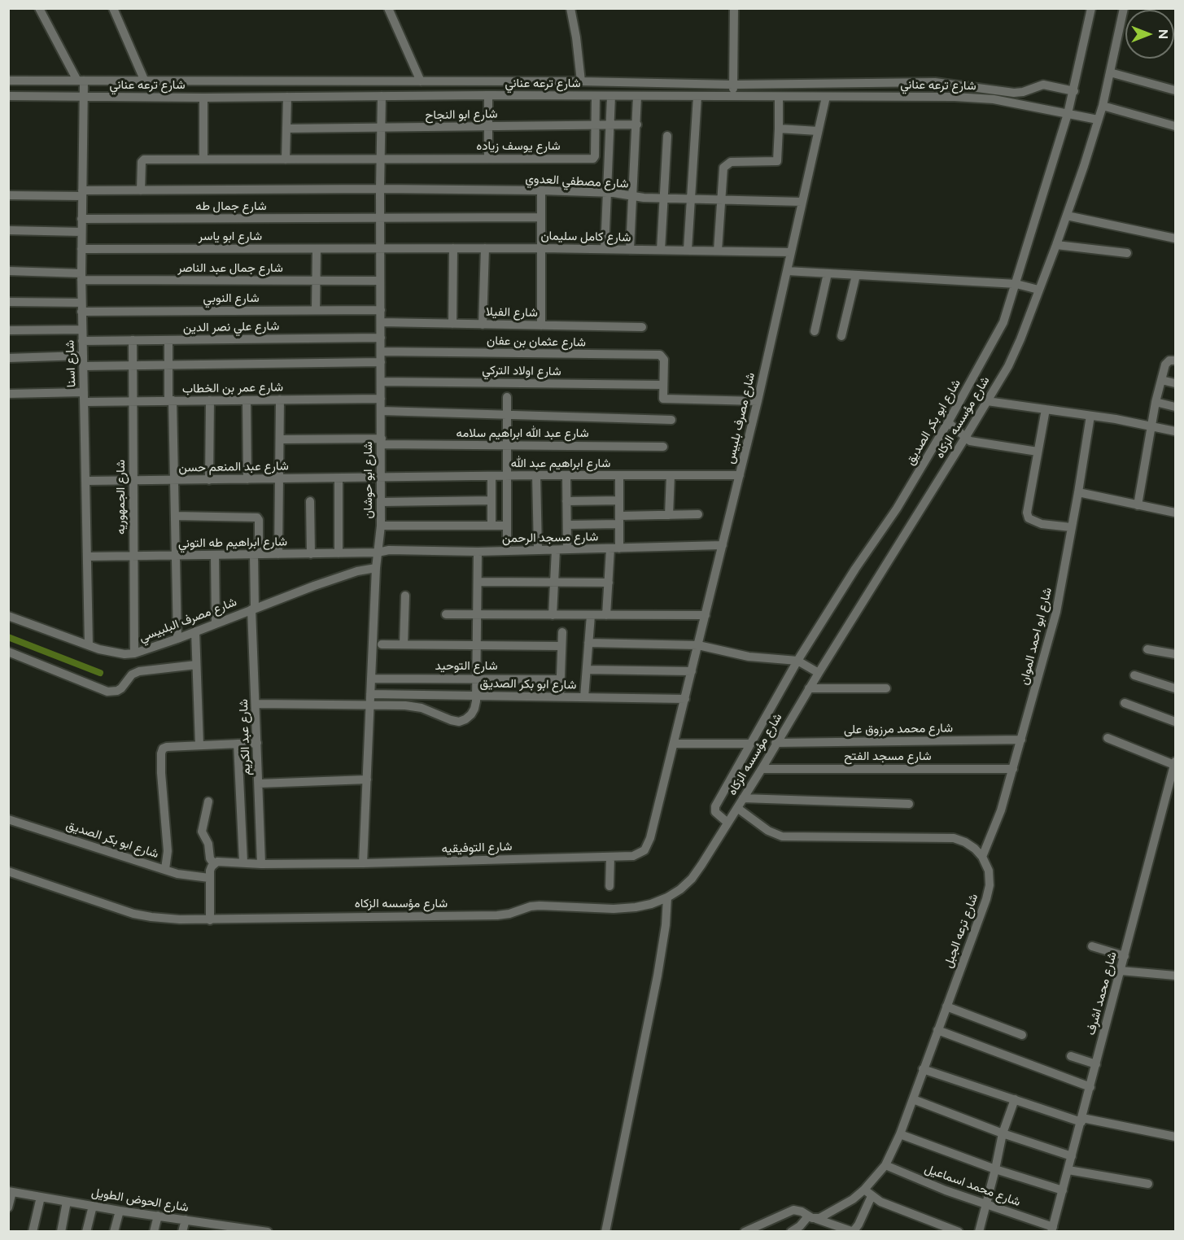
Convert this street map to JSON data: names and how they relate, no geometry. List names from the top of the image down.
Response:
{
  "streets": {
    "street": [
      "شارع ترعه عناني",
      "شارع ابو النجاح",
      "شارع يوسف زياده",
      "شارع مصطفي العدوي",
      "شارع جمال طه",
      "شارع ابو ياسر",
      "شارع كامل سليمان",
      "شارع جمال عبد الناصر",
      "شارع النوبي",
      "شارع الفيلا",
      "شارع علي نصر الدين",
      "شارع عثمان بن عفان",
      "شارع اسنا",
      "شارع اولاد التركي",
      "شارع عمر بن الخطاب",
      "شارع مؤسسه الزكاه",
      "شارع مصرف بلبيس",
      "شارع ابو بكر الصديق",
      "شارع عبد الله ابراهيم سلامه",
      "شارع ابراهيم عبد الله",
      "شارع عبد المنعم حسن",
      "شارع ابو حوشان",
      "شارع الجمهوريه",
      "شارع مسجد الرحمن",
      "شارع ابراهيم طه التوني",
      "شارع مصرف البلبيسي",
      "شارع ابو احمد الموان",
      "شارع التوحيد",
      "شارع محمد مرزوق على",
      "شارع عبد الكريم",
      "شارع مسجد الفتح",
      "شارع التوفيقيه",
      "شارع ترعه الجبل",
      "شارع محمد اشرف",
      "شارع محمد اسماعيل",
      "شارع الحوض الطويل"
    ]
  },
  "crossings": [
    ["شارع ترعه عناني", "شارع يوسف زياده"],
    ["شارع ترعه عناني", "شارع اسنا"],
    ["شارع ترعه عناني", "شارع مؤسسه الزكاه"],
    ["شارع ترعه عناني", "شارع مصرف بلبيس"],
    ["شارع ترعه عناني", "شارع ابو بكر الصديق"],
    ["شارع ترعه عناني", "شارع ابو حوشان"],
    ["شارع ابو النجاح", "شارع يوسف زياده"],
    ["شارع ابو النجاح", "شارع ابو حوشان"],
    ["شارع يوسف زياده", "شارع مصطفي العدوي"],
    ["شارع يوسف زياده", "شارع ابو حوشان"],
    ["شارع مصطفي العدوي", "شارع اسنا"],
    ["شارع مصطفي العدوي", "شارع مصرف بلبيس"],
    ["شارع مصطفي العدوي", "شارع ابو حوشان"],
    ["شارع جمال طه", "شارع اسنا"],
    ["شارع جمال طه", "شارع ابو حوشان"],
    ["شارع ابو ياسر", "شارع كامل سليمان"],
    ["شارع ابو ياسر", "شارع اسنا"],
    ["شارع ابو ياسر", "شارع ابو حوشان"],
    ["شارع كامل سليمان", "شارع مصرف بلبيس"],
    ["شارع كامل سليمان", "شارع ابو حوشان"],
    ["شارع جمال عبد الناصر", "شارع اسنا"],
    ["شارع جمال عبد الناصر", "شارع ابو حوشان"],
    ["شارع النوبي", "شارع اسنا"],
    ["شارع النوبي", "شارع ابو حوشان"],
    ["شارع الفيلا", "شارع ابو حوشان"],
    ["شارع علي نصر الدين", "شارع اسنا"],
    ["شارع علي نصر الدين", "شارع ابو حوشان"],
    ["شارع علي نصر الدين", "شارع الجمهوريه"],
    ["شارع عثمان بن عفان", "شارع اولاد التركي"],
    ["شارع عثمان بن عفان", "شارع ابو حوشان"],
    ["شارع اسنا", "شارع عمر بن الخطاب"],
    ["شارع اسنا", "شارع عبد المنعم حسن"],
    ["شارع اسنا", "شارع ابراهيم طه التوني"],
    ["شارع اسنا", "شارع مصرف البلبيسي"],
    ["شارع اولاد التركي", "شارع ابو حوشان"],
    ["شارع عمر بن الخطاب", "شارع ابو حوشان"],
    ["شارع عمر بن الخطاب", "شارع الجمهوريه"],
    ["شارع مؤسسه الزكاه", "شارع ابو بكر الصديق"],
    ["شارع مؤسسه الزكاه", "شارع محمد مرزوق على"],
    ["شارع مؤسسه الزكاه", "شارع مسجد الفتح"],
    ["شارع مصرف بلبيس", "شارع ابو بكر الصديق"],
    ["شارع مصرف بلبيس", "شارع ابراهيم عبد الله"],
    ["شارع مصرف بلبيس", "شارع مسجد الرحمن"],
    ["شارع مصرف بلبيس", "شارع التوفيقيه"],
    ["شارع ابو بكر الصديق", "شارع ابو حوشان"],
    ["شارع عبد الله ابراهيم سلامه", "شارع ابو حوشان"],
    ["شارع ابراهيم عبد الله", "شارع عبد المنعم حسن"],
    ["شارع ابراهيم عبد الله", "شارع ابو حوشان"],
    ["شارع عبد المنعم حسن", "شارع ابو حوشان"],
    ["شارع عبد المنعم حسن", "شارع الجمهوريه"],
    ["شارع ابو حوشان", "شارع مسجد الرحمن"],
    ["شارع ابو حوشان", "شارع ابراهيم طه التوني"],
    ["شارع ابو حوشان", "شارع مصرف البلبيسي"],
    ["شارع ابو حوشان", "شارع التوحيد"],
    ["شارع ابو حوشان", "شارع التوفيقيه"],
    ["شارع الجمهوريه", "شارع ابراهيم طه التوني"],
    ["شارع الجمهوريه", "شارع مصرف البلبيسي"],
    ["شارع مسجد الرحمن", "شارع ابراهيم طه التوني"],
    ["شارع ابراهيم طه التوني", "شارع عبد الكريم"],
    ["شارع مصرف البلبيسي", "شارع عبد الكريم"],
    ["شارع ابو احمد الموان", "شارع محمد مرزوق على"],
    ["شارع ابو احمد الموان", "شارع مسجد الفتح"],
    ["شارع ابو احمد الموان", "شارع ترعه الجبل"],
    ["شارع عبد الكريم", "شارع التوفيقيه"],
    ["شارع ترعه الجبل", "شارع محمد اسماعيل"],
    ["شارع محمد اشرف", "شارع محمد اسماعيل"]
  ],
  "north": "right"
}
